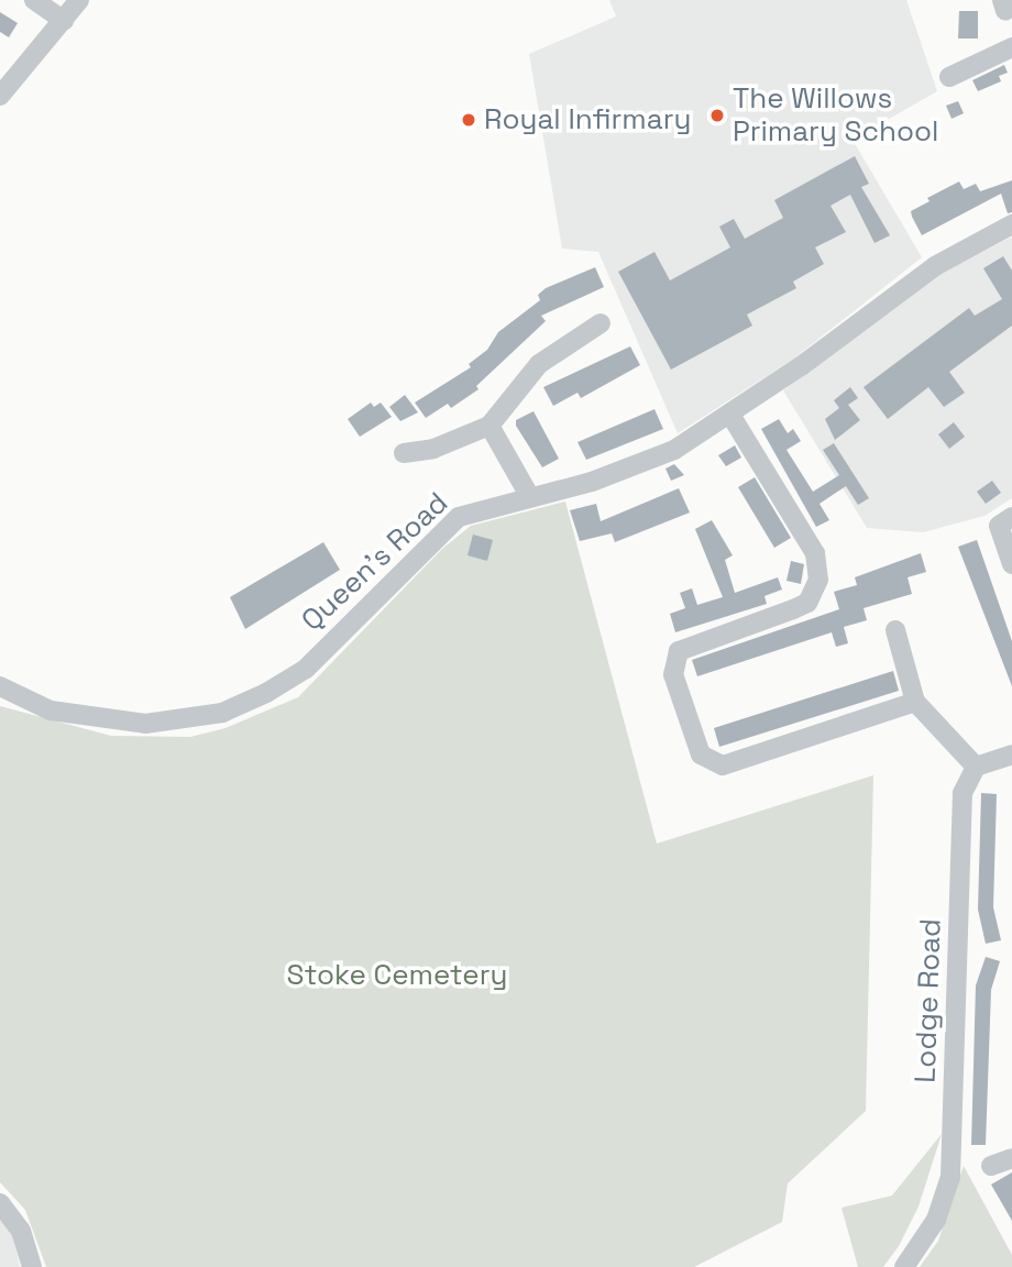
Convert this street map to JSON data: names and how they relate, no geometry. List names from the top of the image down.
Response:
{
  "streets": {
    "street": ["Queen's Road", "Lodge Road"]
  },
  "parks": ["Stoke Cemetery"],
  "places": ["The Willows Primary School", "Royal Infirmary"]
}
